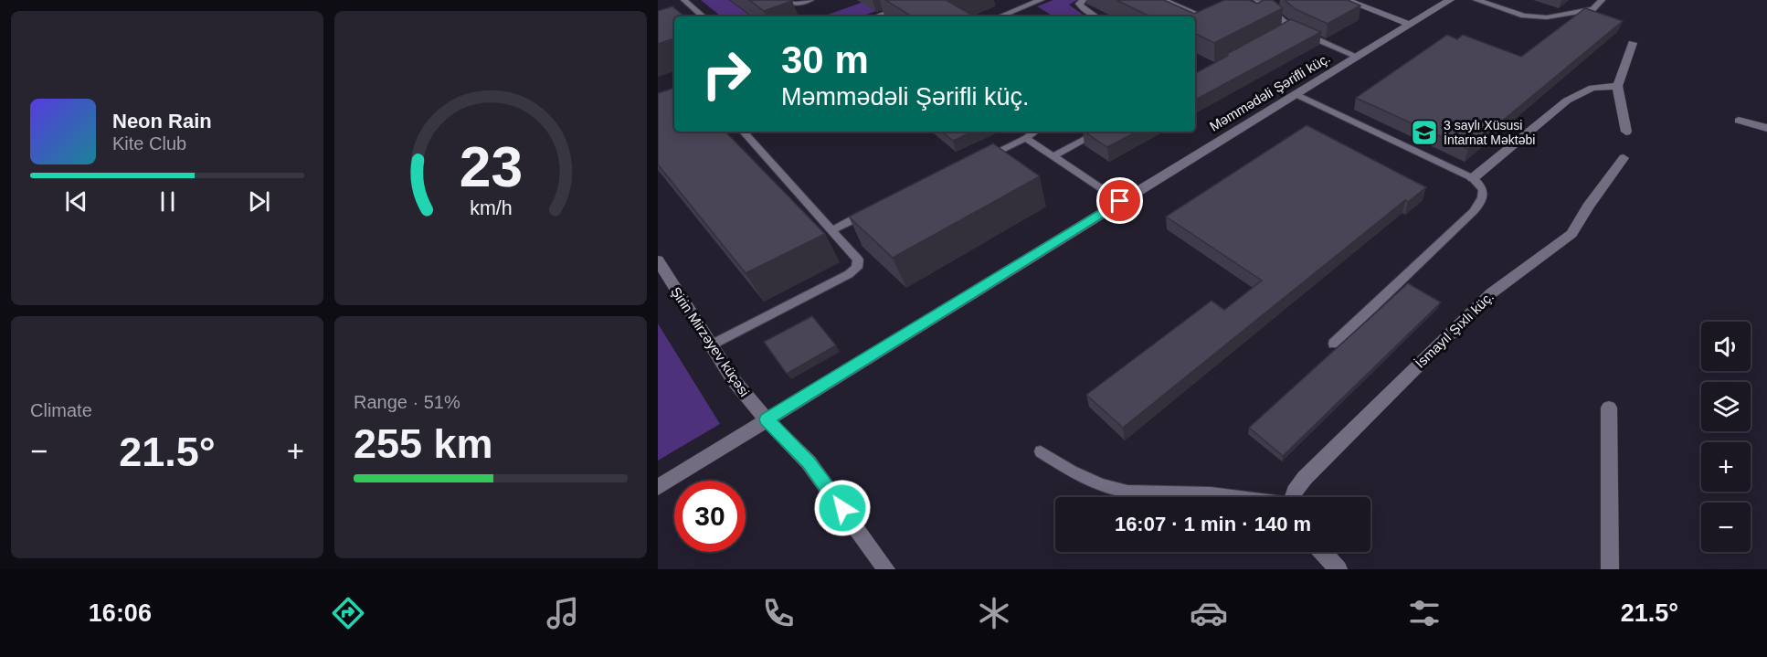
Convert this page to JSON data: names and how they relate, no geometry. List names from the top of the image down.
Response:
{
  "streets": {
    "street": ["Məmmədəli Şərifli küç.", "İsmayıl Şıxlı küç.", "Şirin Mirzəyev küçəsi"]
  },
  "crossings": [
    ["Məmmədəli Şərifli küç.", "Şirin Mirzəyev küçəsi"]
  ],
  "places": {
    "school or university": ["3 saylı Xüsusi İntarnat Məktəbi"]
  },
  "page": {
    "turn": ["30 m", "Məmmədəli Şərifli küç."],
    "song": ["Neon Rain", "Kite Club"],
    "tile": [
      "Climate",
      ["Range · 51%", "255 km"]
    ],
    "map_buttons": ["+", "−"],
    "heat": ["−", "21.5°", "+"],
    "limit": "30",
    "trip": "16:07 · 1 min · 140 m",
    "tabs": ["16:06", "21.5°"],
    "gauge": ["23", "km/h"]
  }
}
